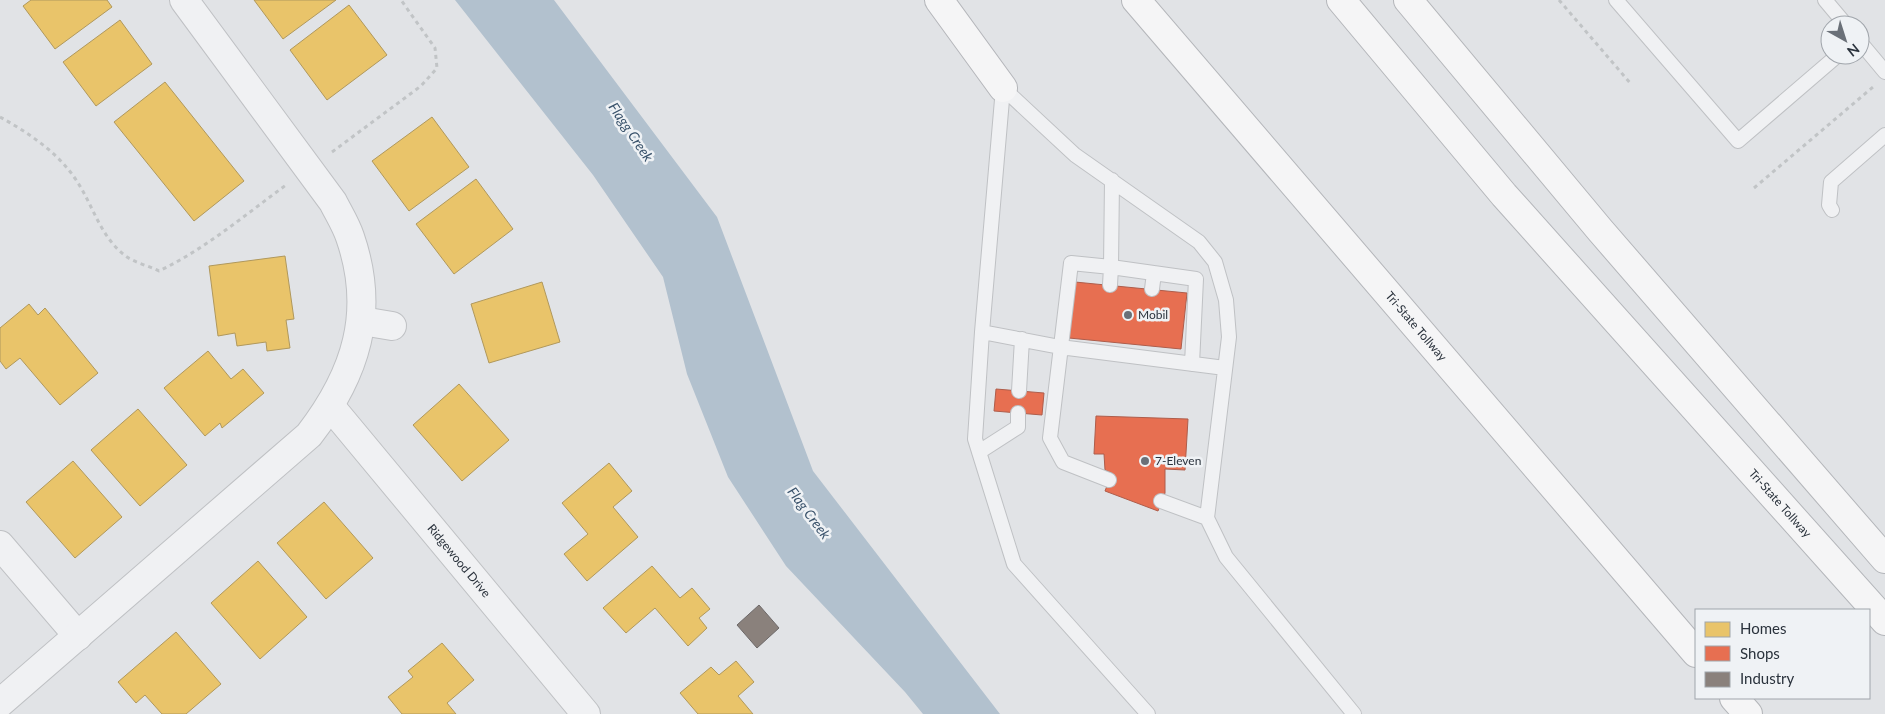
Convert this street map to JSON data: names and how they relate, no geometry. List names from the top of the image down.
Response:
{
  "streets": {
    "highway": ["Tri-State Tollway"],
    "street": ["Ridgewood Drive"]
  },
  "water": ["Flagg Creek", "Flag Creek"],
  "places": ["Mobil", "7-Eleven"],
  "legend": ["Homes", "Shops", "Industry"],
  "north": "bottom right"
}
